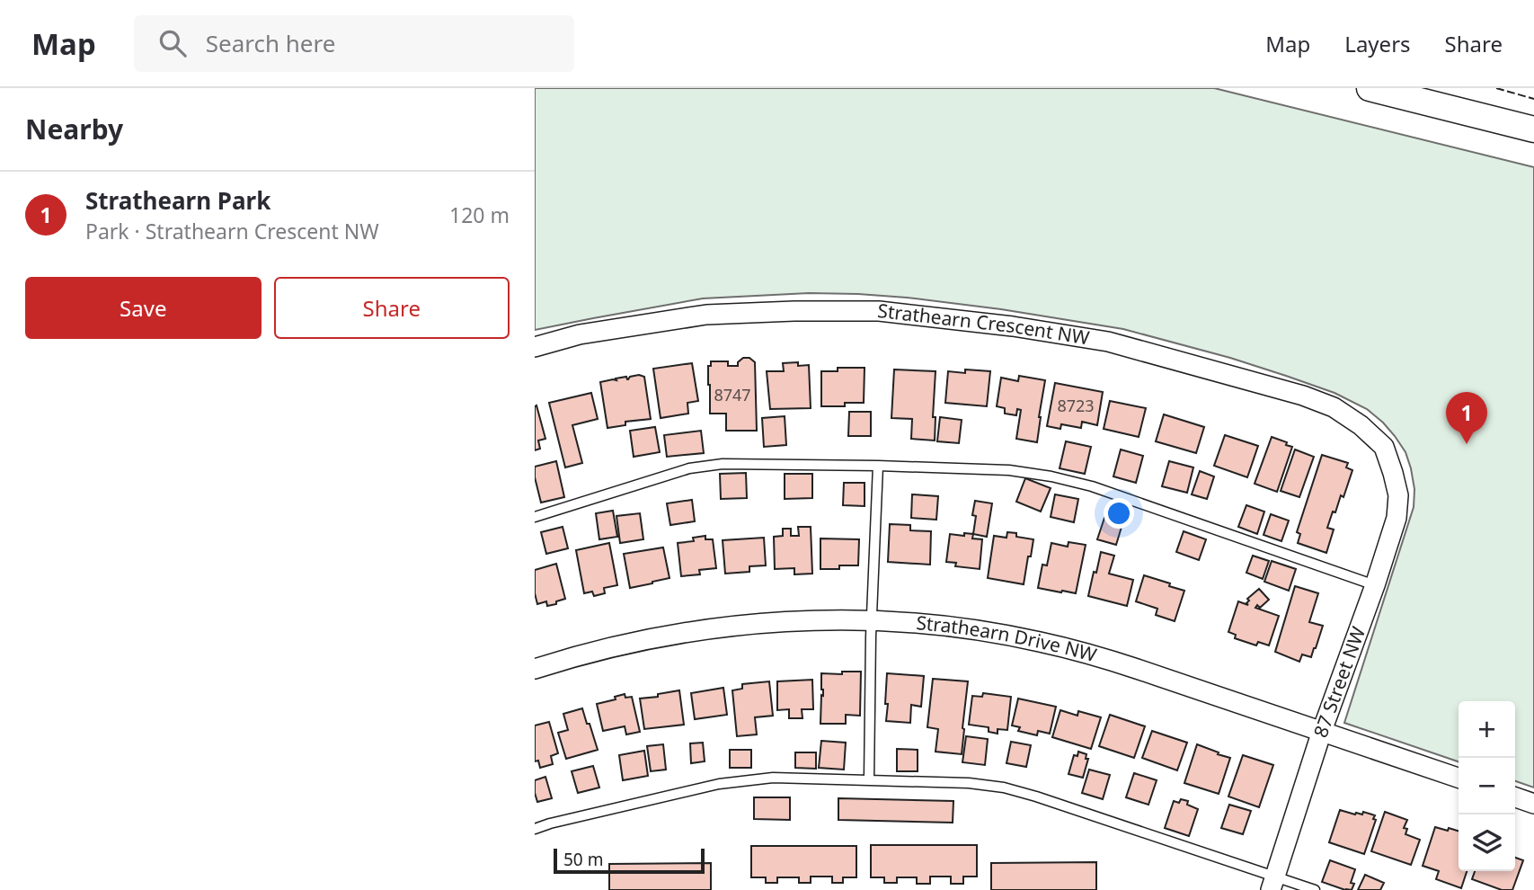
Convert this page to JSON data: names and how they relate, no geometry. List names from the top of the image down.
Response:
{
  "streets": {
    "street": ["Strathearn Crescent NW", "Strathearn Drive NW", "87 Street NW"]
  },
  "crossings": [
    ["Strathearn Crescent NW", "87 Street NW"],
    ["Strathearn Drive NW", "87 Street NW"]
  ],
  "house_numbers": ["8747", "8723"],
  "scale_bar": "50 m",
  "page": {
    "header": "Map",
    "search": "Search here",
    "nav": ["Map", "Layers", "Share"],
    "heading": "Nearby",
    "list": [
      {
        "mark": "1",
        "name": "Strathearn Park",
        "note": "Park · Strathearn Crescent NW",
        "value": "120 m"
      }
    ],
    "buttons": ["Save", "Share"],
    "pins": "1",
    "map_buttons": ["+", "−"],
    "scale": "50 m"
  }
}
